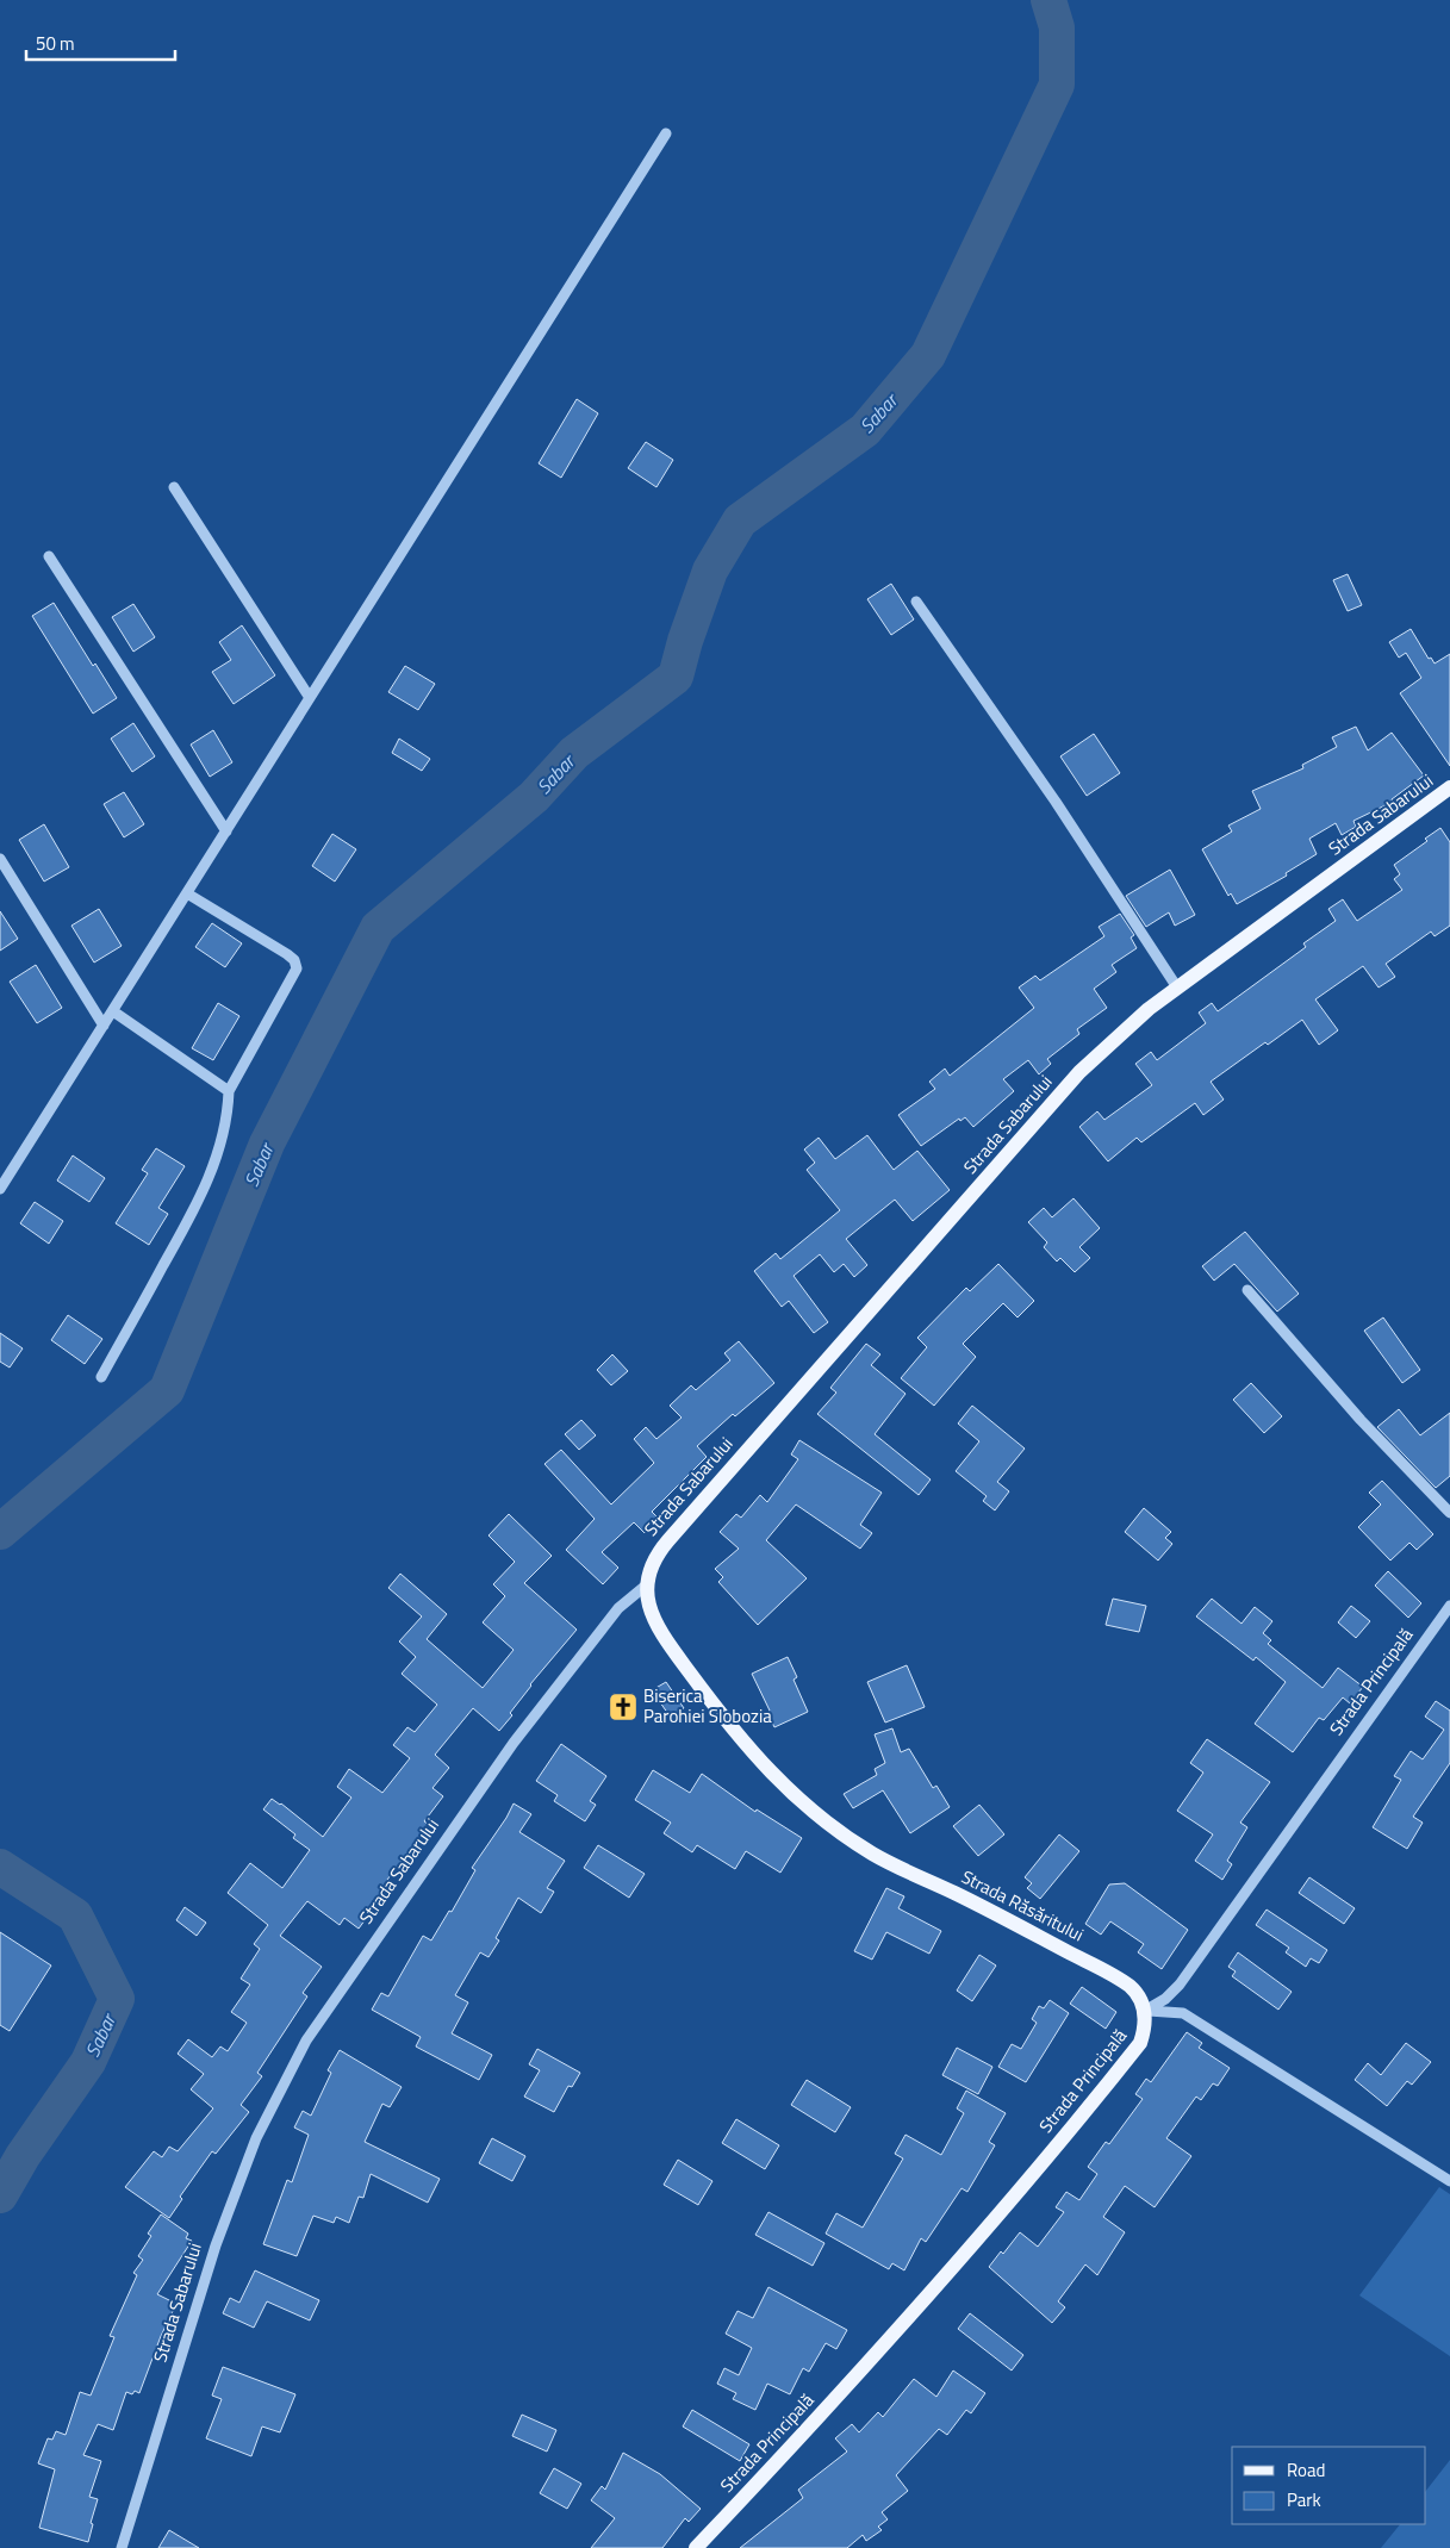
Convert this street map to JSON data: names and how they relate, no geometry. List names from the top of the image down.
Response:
{
  "streets": {
    "main road": ["Strada Sabarului", "Strada Principală", "Strada Răsăritului"]
  },
  "crossings": [
    ["Strada Sabarului", "Strada Răsăritului"],
    ["Strada Principală", "Strada Răsăritului"]
  ],
  "water": ["Sabar"],
  "places": {
    "church": ["Biserica Parohiei Slobozia"]
  },
  "legend": ["Road", "Park"],
  "scale_bar": "50 m"
}
